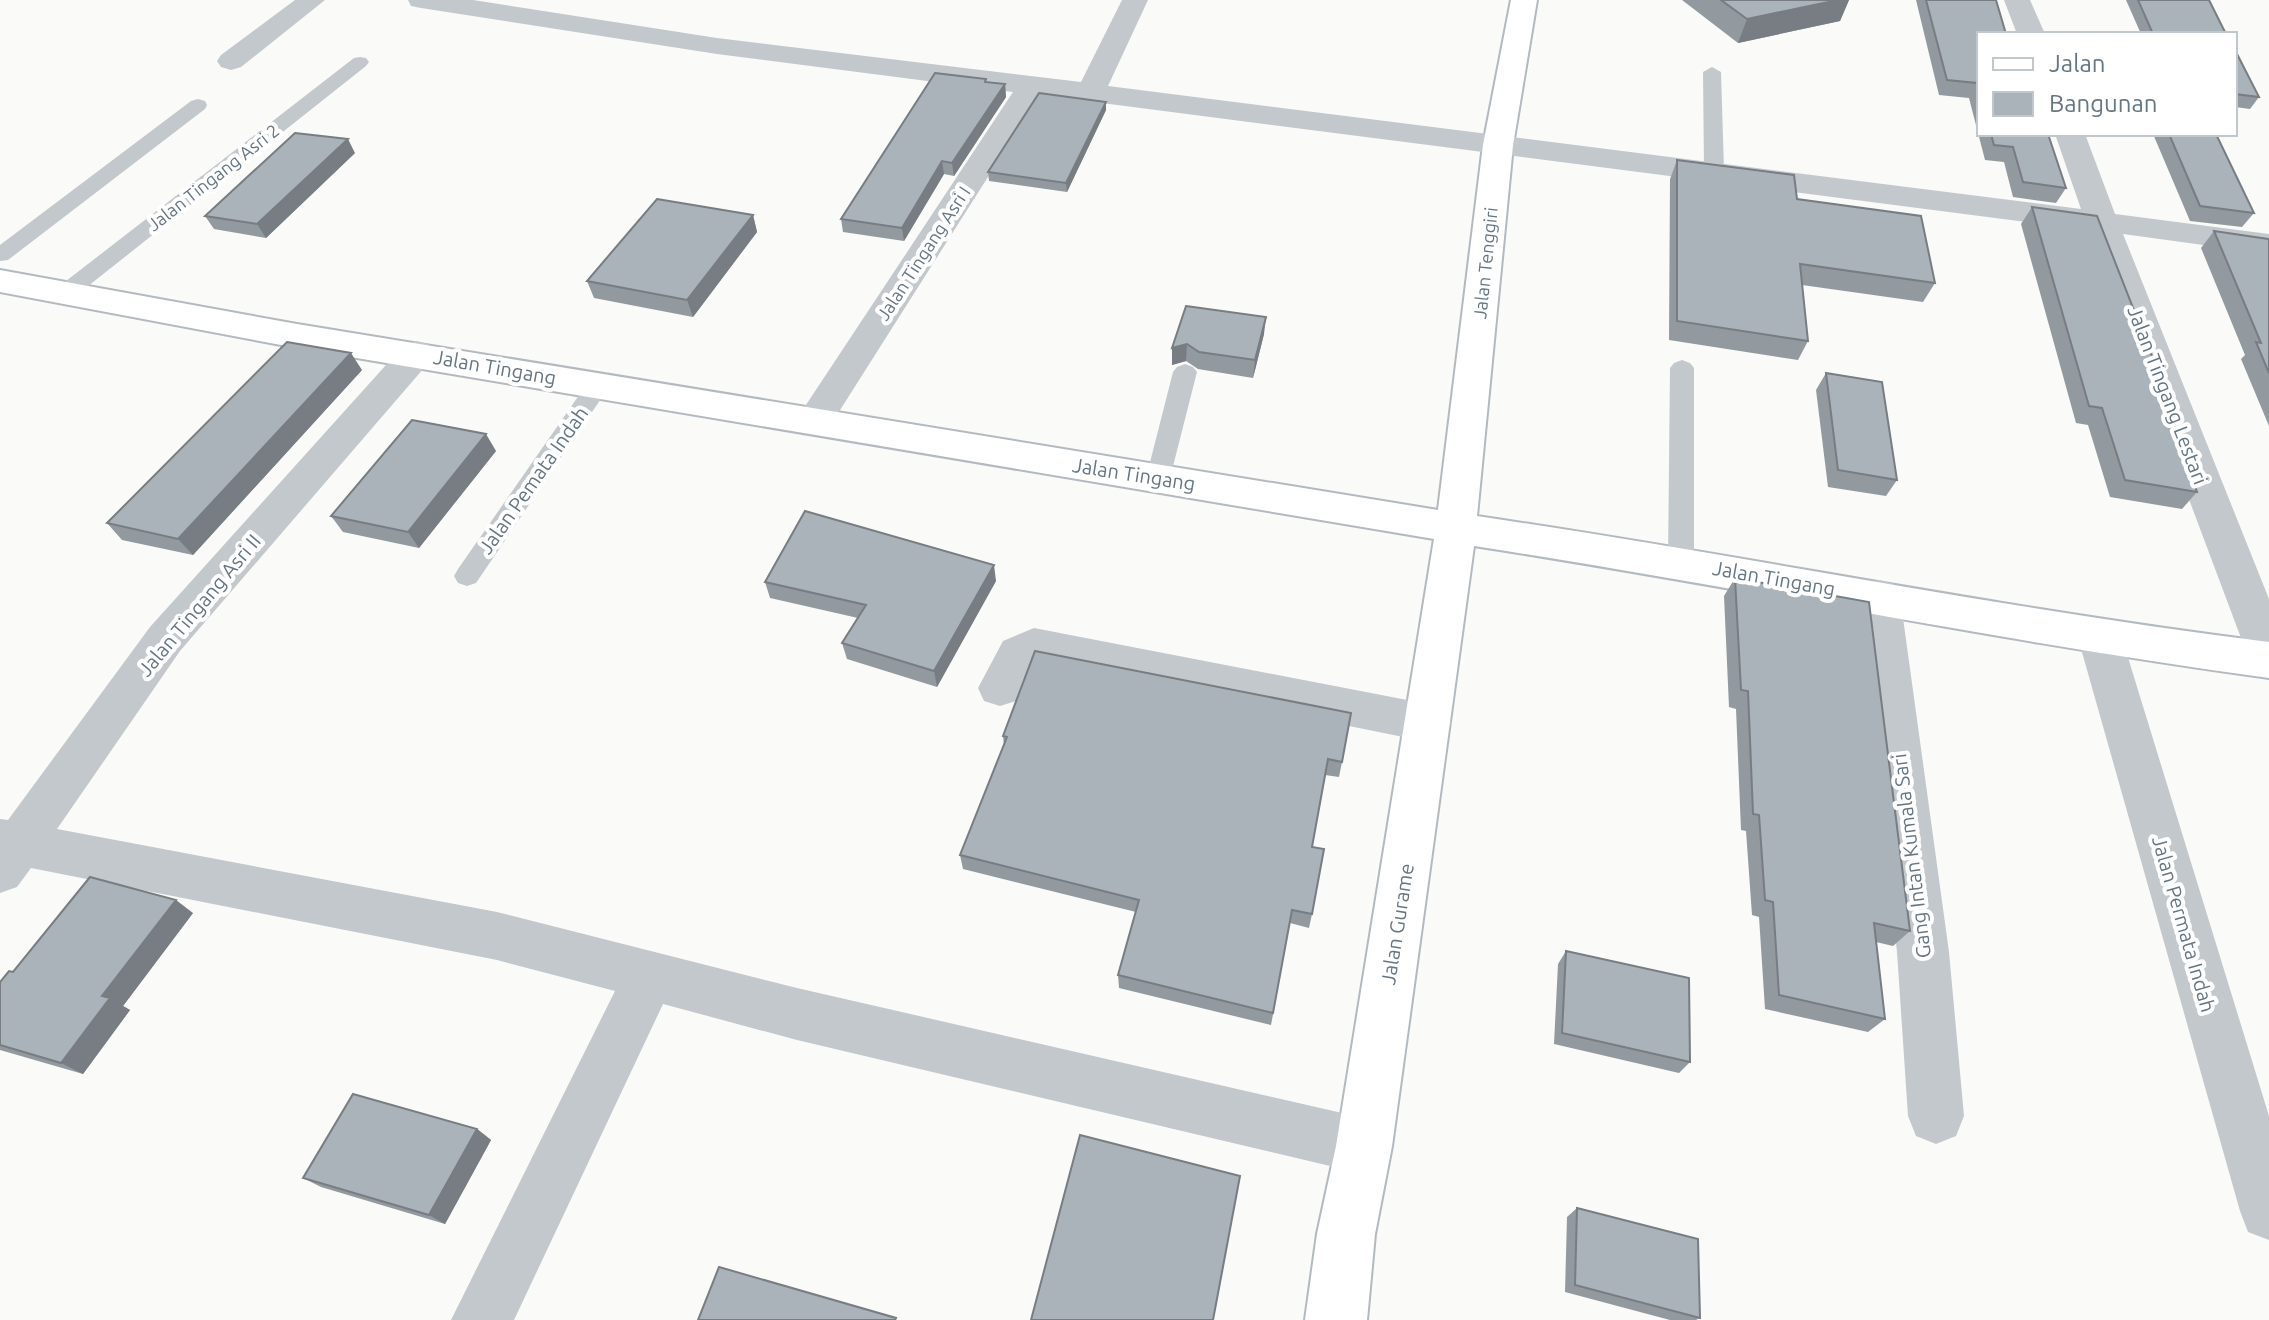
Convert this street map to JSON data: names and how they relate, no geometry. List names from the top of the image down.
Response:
{
  "streets": {
    "main road": ["Jalan Tenggiri", "Jalan Tingang", "Jalan Gurame"],
    "street": [
      "Jalan Tingang Asri I",
      "Jalan Tingang Lestari",
      "Jalan Tingang Asri II",
      "Gang Intan Kumala Sari",
      "Jalan Permata Indah"
    ],
    "lane": ["Jalan Tingang Asri 2", "Jalan Pemata Indah"]
  },
  "crossings": [
    ["Jalan Tingang Asri 2", "Jalan Tingang"],
    ["Jalan Tingang Asri I", "Jalan Tingang"],
    ["Jalan Tenggiri", "Jalan Tingang"],
    ["Jalan Tenggiri", "Jalan Gurame"],
    ["Jalan Tingang", "Jalan Tingang Lestari"],
    ["Jalan Tingang", "Jalan Pemata Indah"],
    ["Jalan Tingang", "Jalan Tingang Asri II"],
    ["Jalan Tingang", "Gang Intan Kumala Sari"],
    ["Jalan Tingang", "Jalan Gurame"],
    ["Jalan Tingang", "Jalan Permata Indah"]
  ],
  "legend": ["Jalan", "Bangunan"]
}
